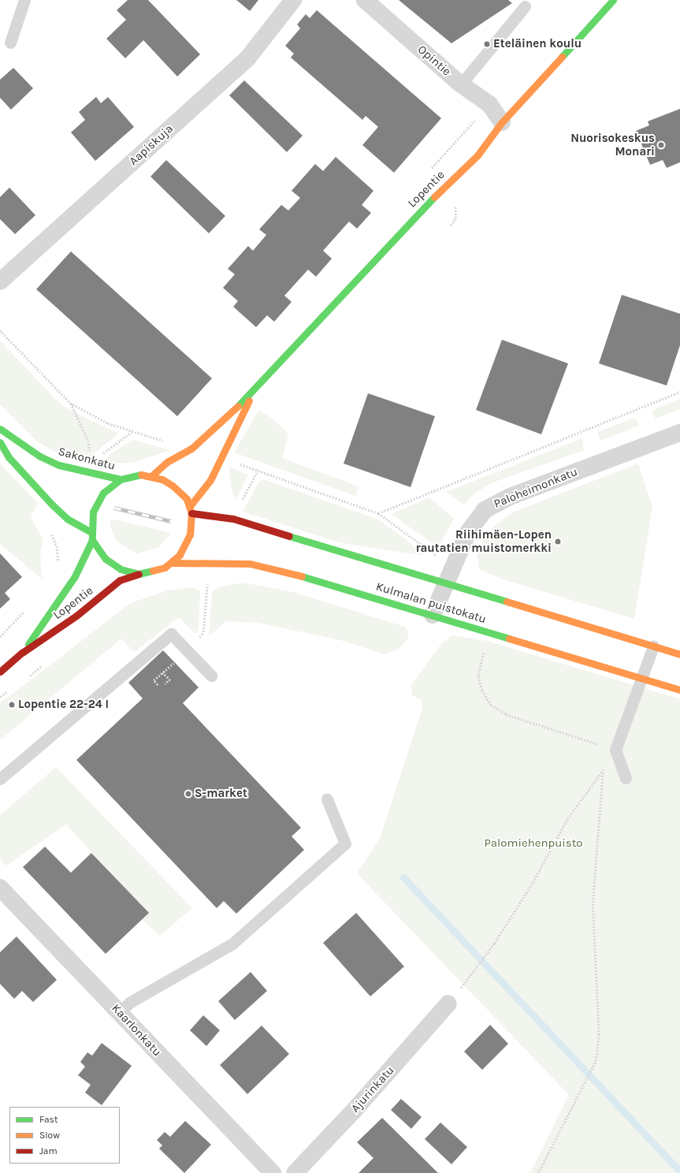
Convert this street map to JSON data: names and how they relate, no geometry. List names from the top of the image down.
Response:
{
  "streets": {
    "street": [
      "Opintie",
      "Aapiskuja",
      "Lopentie",
      "Sakonkatu",
      "Paloheimonkatu",
      "Kulmalan puistokatu",
      "Kaarlonkatu",
      "Ajurinkatu"
    ]
  },
  "crossings": [
    ["Opintie", "Lopentie"],
    ["Lopentie", "Sakonkatu"],
    ["Lopentie", "Kulmalan puistokatu"],
    ["Sakonkatu", "Kulmalan puistokatu"],
    ["Paloheimonkatu", "Kulmalan puistokatu"]
  ],
  "parks": ["Palomiehenpuisto"],
  "places": [
    "Eteläinen koulu",
    "Nuorisokeskus Monari",
    "Riihimäen-Lopen rautatien muistomerkki",
    "Lopentie 22-24 I",
    "S-market"
  ],
  "legend": ["Fast", "Slow", "Jam"]
}
